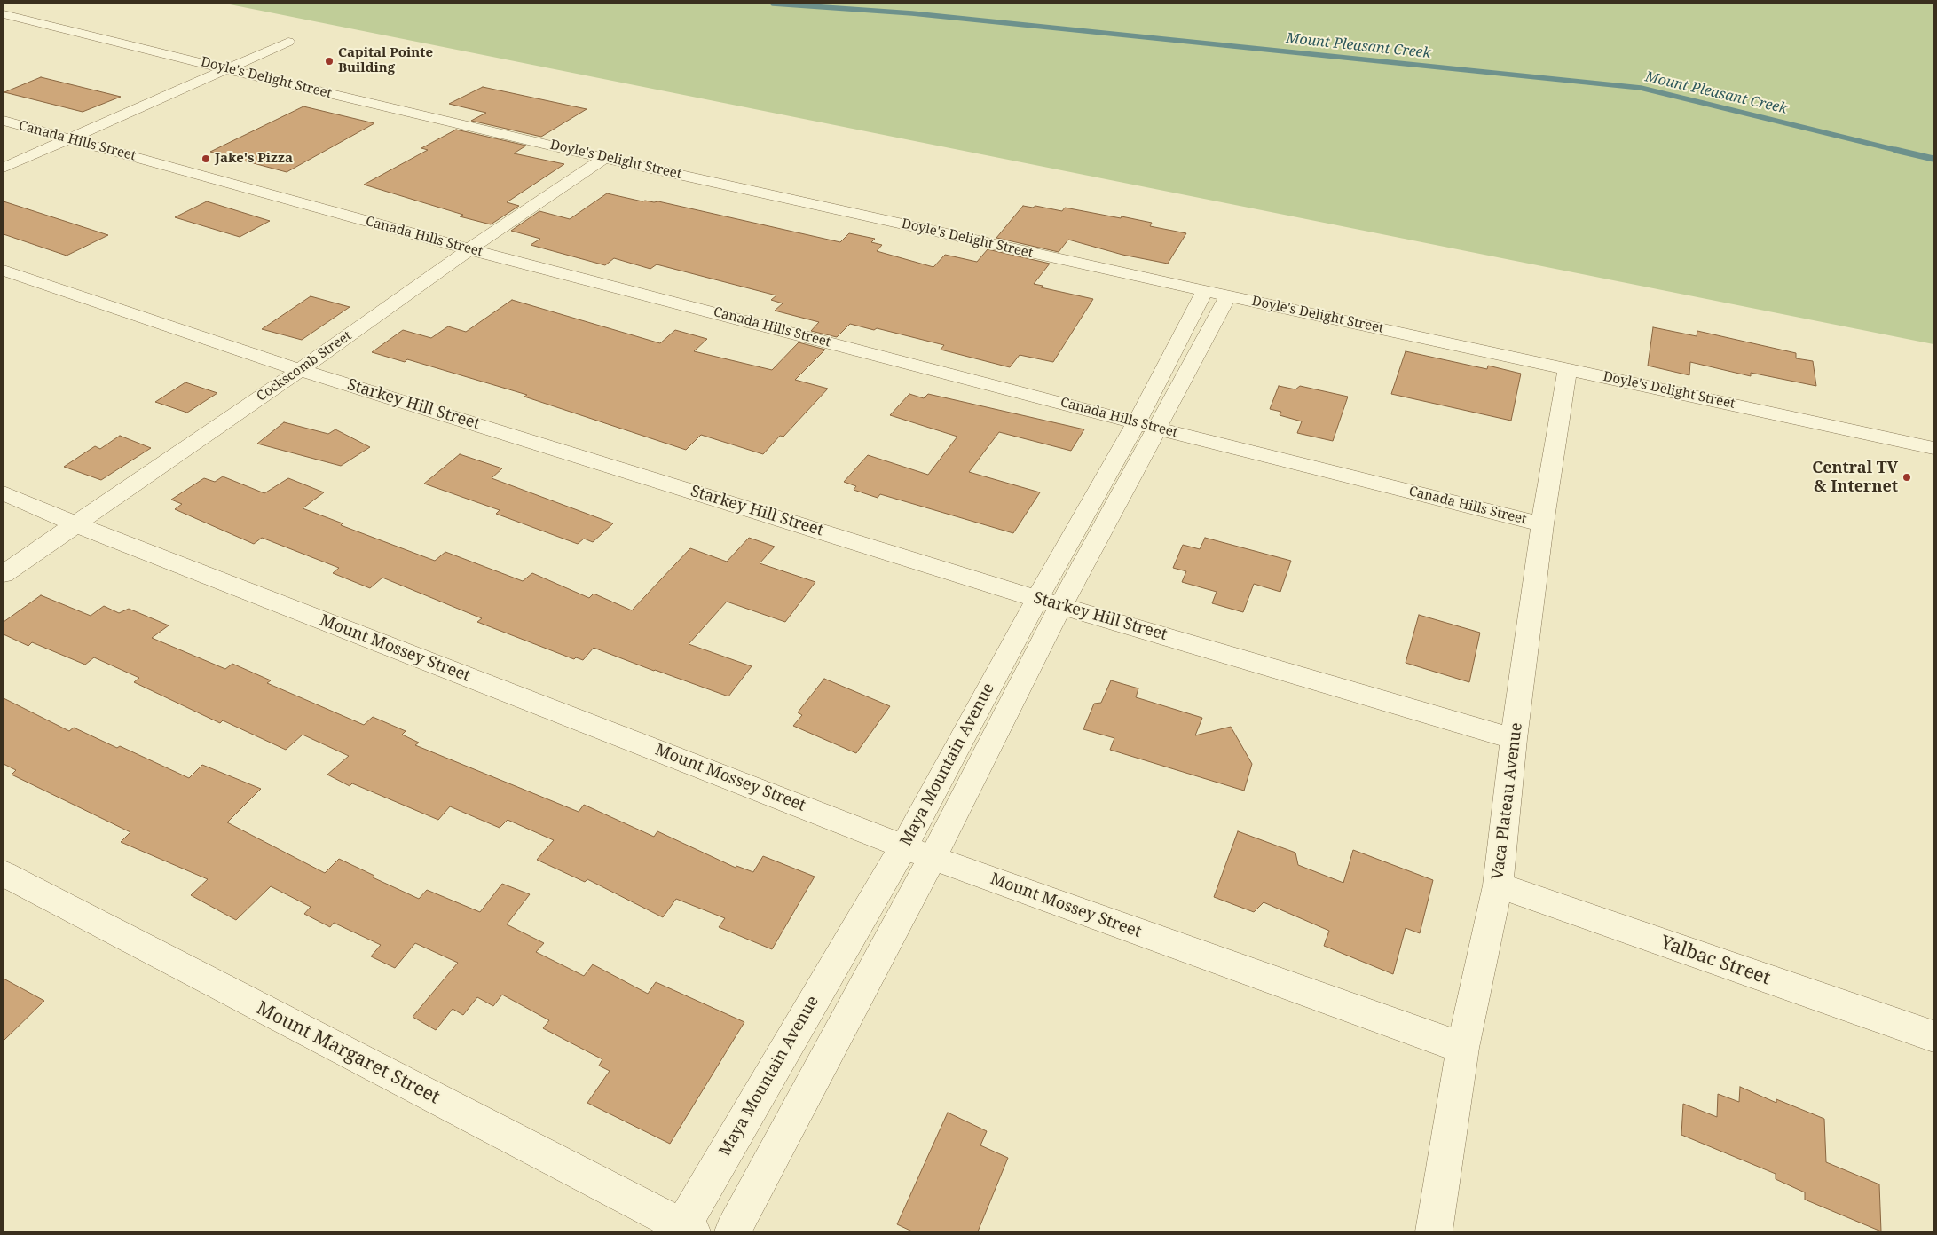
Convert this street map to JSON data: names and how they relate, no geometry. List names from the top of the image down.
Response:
{
  "streets": {
    "street": [
      "Doyle's Delight Street",
      "Canada Hills Street",
      "Cockscomb Street",
      "Starkey Hill Street",
      "Mount Mossey Street",
      "Maya Mountain Avenue",
      "Vaca Plateau Avenue",
      "Yalbac Street",
      "Mount Margaret Street"
    ]
  },
  "crossings": [
    ["Doyle's Delight Street", "Cockscomb Street"],
    ["Doyle's Delight Street", "Maya Mountain Avenue"],
    ["Doyle's Delight Street", "Vaca Plateau Avenue"],
    ["Canada Hills Street", "Cockscomb Street"],
    ["Canada Hills Street", "Maya Mountain Avenue"],
    ["Canada Hills Street", "Vaca Plateau Avenue"],
    ["Cockscomb Street", "Starkey Hill Street"],
    ["Cockscomb Street", "Mount Mossey Street"],
    ["Starkey Hill Street", "Maya Mountain Avenue"],
    ["Starkey Hill Street", "Vaca Plateau Avenue"],
    ["Mount Mossey Street", "Maya Mountain Avenue"],
    ["Mount Mossey Street", "Vaca Plateau Avenue"],
    ["Maya Mountain Avenue", "Mount Margaret Street"],
    ["Vaca Plateau Avenue", "Yalbac Street"]
  ],
  "water": ["Mount Pleasant Creek"],
  "places": ["Capital Pointe Building", "Jake's Pizza", "Central TV & Internet"]
}
